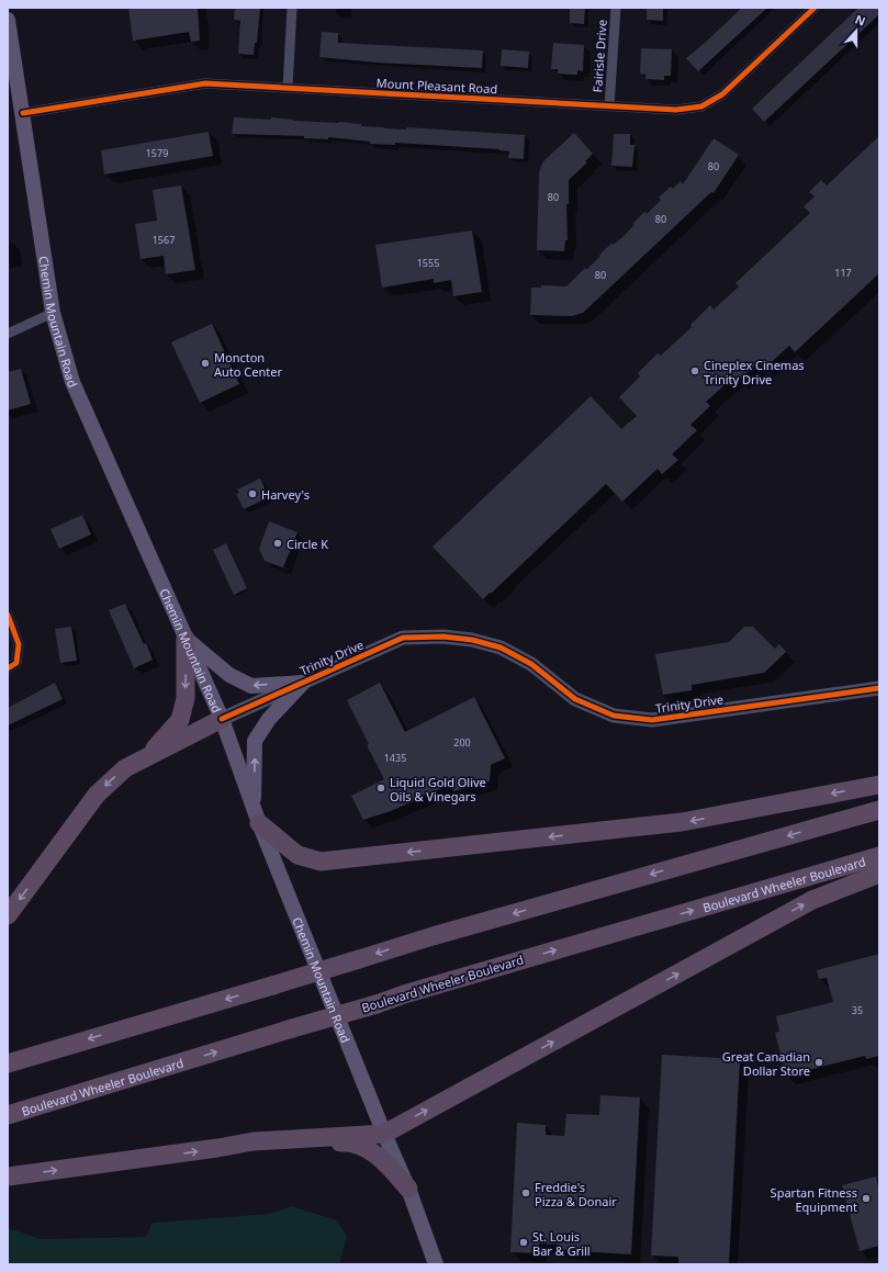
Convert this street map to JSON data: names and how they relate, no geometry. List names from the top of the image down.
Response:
{
  "streets": {
    "highway": ["Boulevard Wheeler Boulevard"],
    "main road": ["Chemin Mountain Road"],
    "street": ["Fairisle Drive", "Mount Pleasant Road", "Trinity Drive"]
  },
  "crossings": [
    ["Fairisle Drive", "Mount Pleasant Road"],
    ["Mount Pleasant Road", "Chemin Mountain Road"],
    ["Chemin Mountain Road", "Trinity Drive"]
  ],
  "places": [
    "Moncton Auto Center",
    "Cineplex Cinemas Trinity Drive",
    "Harvey's",
    "Circle K",
    "Liquid Gold Olive Oils & Vinegars",
    "Great Canadian Dollar Store",
    "Freddie's Pizza & Donair",
    "Spartan Fitness Equipment",
    "St. Louis Bar & Grill"
  ],
  "house_numbers": [
    "1579",
    "80",
    "80",
    "80",
    "1567",
    "1555",
    "117",
    "80",
    "200",
    "1435",
    "35"
  ],
  "north": "top"
}
